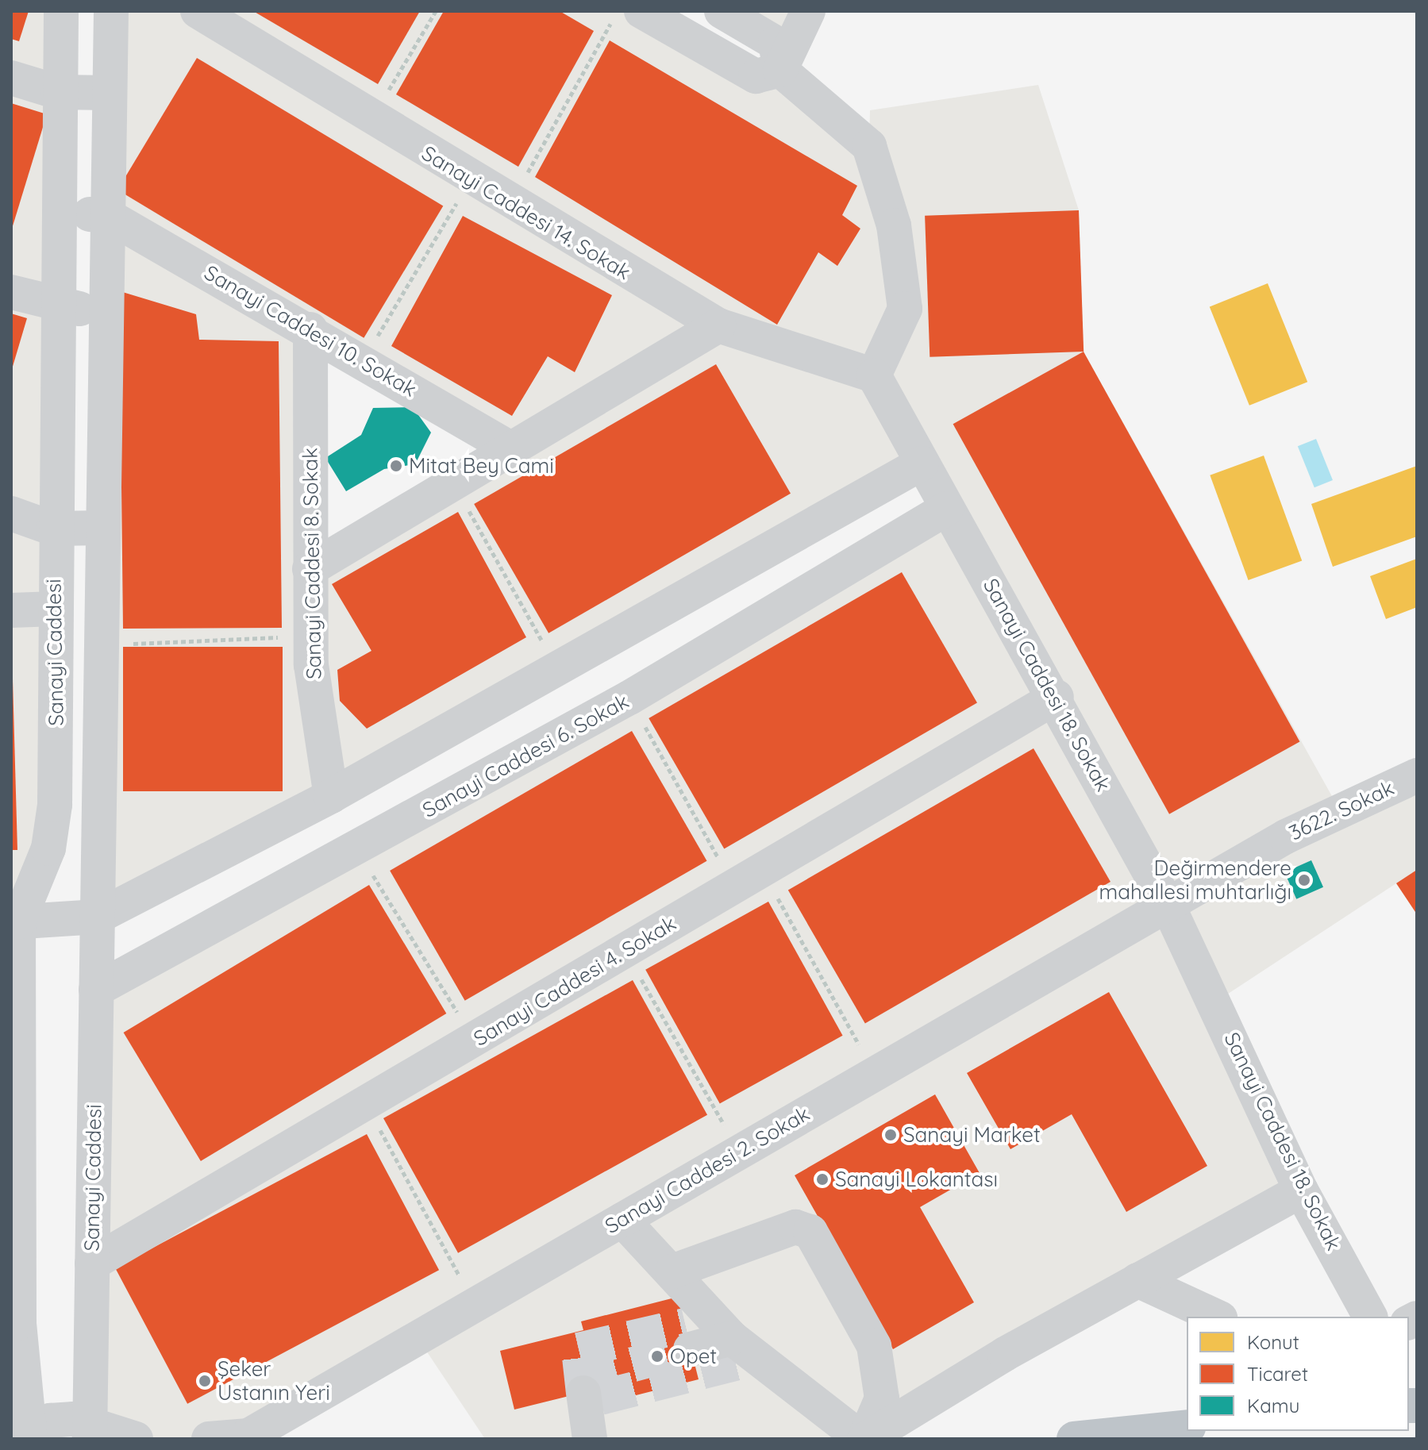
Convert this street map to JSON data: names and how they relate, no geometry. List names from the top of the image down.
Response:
{
  "streets": {
    "street": [
      "Sanayi Caddesi 14. Sokak",
      "Sanayi Caddesi 10. Sokak",
      "Sanayi Caddesi 8. Sokak",
      "Sanayi Caddesi",
      "Sanayi Caddesi 18. Sokak",
      "Sanayi Caddesi 6. Sokak",
      "3622. Sokak",
      "Sanayi Caddesi 4. Sokak",
      "Sanayi Caddesi 2. Sokak"
    ]
  },
  "crossings": [
    ["Sanayi Caddesi 14. Sokak", "Sanayi Caddesi 18. Sokak"],
    ["Sanayi Caddesi 10. Sokak", "Sanayi Caddesi 8. Sokak"],
    ["Sanayi Caddesi 10. Sokak", "Sanayi Caddesi"],
    ["Sanayi Caddesi", "Sanayi Caddesi 6. Sokak"],
    ["Sanayi Caddesi", "Sanayi Caddesi 4. Sokak"],
    ["Sanayi Caddesi 18. Sokak", "Sanayi Caddesi 6. Sokak"],
    ["Sanayi Caddesi 18. Sokak", "3622. Sokak"],
    ["Sanayi Caddesi 18. Sokak", "Sanayi Caddesi 4. Sokak"],
    ["Sanayi Caddesi 18. Sokak", "Sanayi Caddesi 2. Sokak"],
    ["3622. Sokak", "Sanayi Caddesi 2. Sokak"]
  ],
  "places": [
    "Mitat Bey Cami",
    "Değirmendere mahallesi muhtarlığı",
    "Sanayi Market",
    "Sanayi Lokantası",
    "Opet",
    "Şeker Ustanın Yeri"
  ],
  "legend": ["Konut", "Ticaret", "Kamu"]
}
